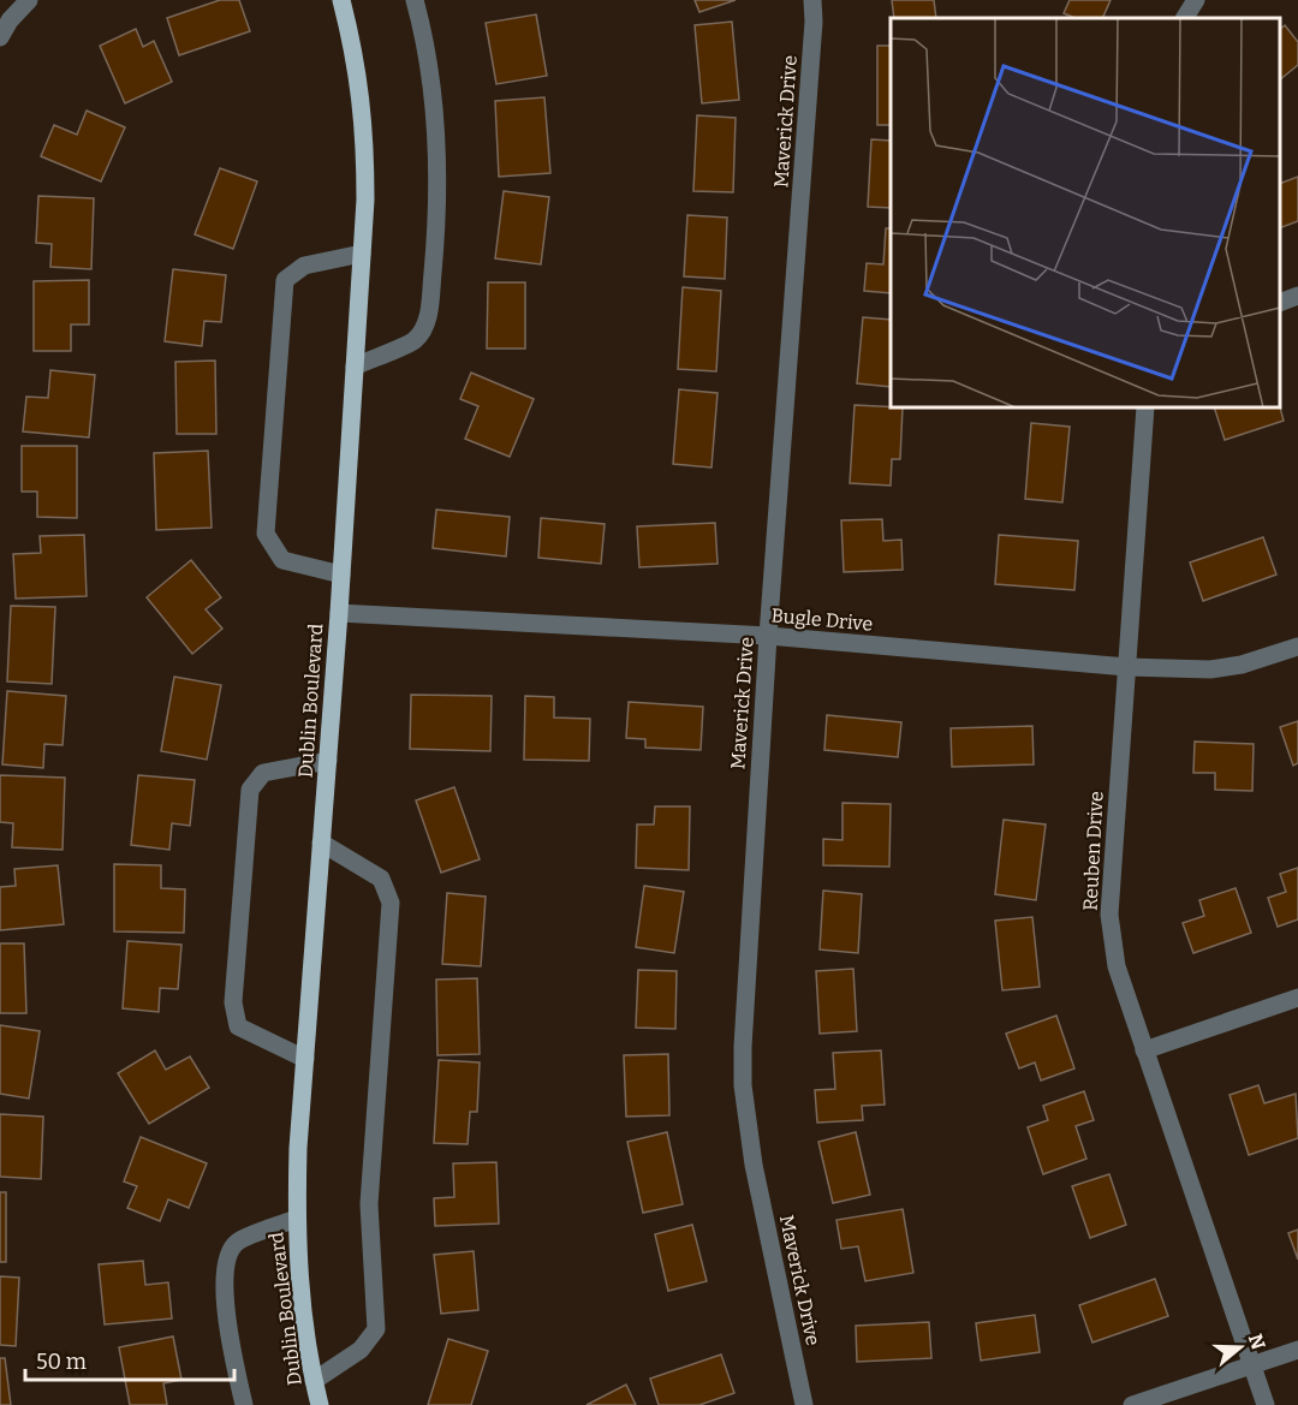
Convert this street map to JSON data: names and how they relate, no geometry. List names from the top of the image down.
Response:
{
  "streets": {
    "main road": ["Dublin Boulevard"],
    "street": ["Maverick Drive", "Bugle Drive", "Reuben Drive"]
  },
  "crossings": [
    ["Maverick Drive", "Bugle Drive"],
    ["Bugle Drive", "Dublin Boulevard"],
    ["Bugle Drive", "Reuben Drive"]
  ],
  "scale_bar": "50 m",
  "north": "right"
}
